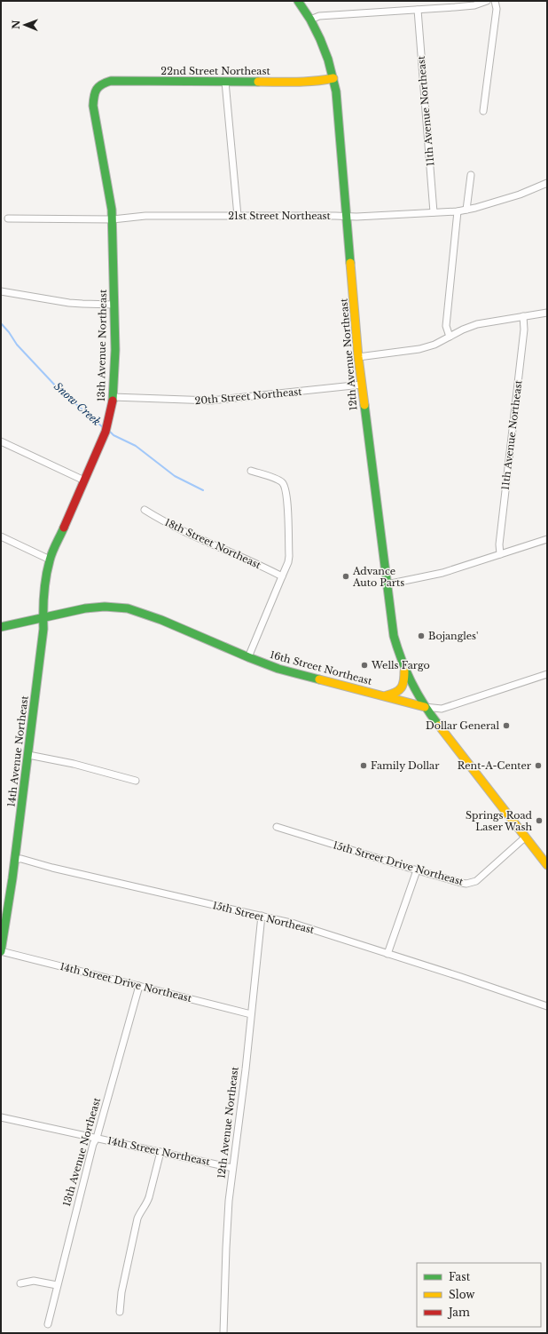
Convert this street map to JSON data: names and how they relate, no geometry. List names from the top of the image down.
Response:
{
  "streets": {
    "main road": [
      "22nd Street Northeast",
      "13th Avenue Northeast",
      "12th Avenue Northeast",
      "16th Street Northeast",
      "14th Avenue Northeast"
    ],
    "street": [
      "11th Avenue Northeast",
      "21st Street Northeast",
      "20th Street Northeast",
      "18th Street Northeast",
      "15th Street Drive Northeast",
      "15th Street Northeast",
      "14th Street Drive Northeast",
      "14th Street Northeast"
    ]
  },
  "crossings": [
    ["22nd Street Northeast", "13th Avenue Northeast"],
    ["22nd Street Northeast", "12th Avenue Northeast"],
    ["11th Avenue Northeast", "21st Street Northeast"],
    ["21st Street Northeast", "13th Avenue Northeast"],
    ["21st Street Northeast", "12th Avenue Northeast"],
    ["13th Avenue Northeast", "20th Street Northeast"],
    ["13th Avenue Northeast", "16th Street Northeast"],
    ["13th Avenue Northeast", "14th Avenue Northeast"],
    ["13th Avenue Northeast", "14th Street Drive Northeast"],
    ["13th Avenue Northeast", "14th Street Northeast"],
    ["12th Avenue Northeast", "20th Street Northeast"],
    ["12th Avenue Northeast", "16th Street Northeast"],
    ["12th Avenue Northeast", "15th Street Northeast"],
    ["12th Avenue Northeast", "14th Street Drive Northeast"],
    ["12th Avenue Northeast", "14th Street Northeast"],
    ["16th Street Northeast", "14th Avenue Northeast"],
    ["14th Avenue Northeast", "15th Street Northeast"],
    ["14th Avenue Northeast", "14th Street Drive Northeast"]
  ],
  "water": ["Snow Creek"],
  "places": [
    "Advance Auto Parts",
    "Bojangles'",
    "Wells Fargo",
    "Dollar General",
    "Family Dollar",
    "Rent-A-Center",
    "Springs Road Laser Wash"
  ],
  "legend": ["Fast", "Slow", "Jam"],
  "north": "left"
}
